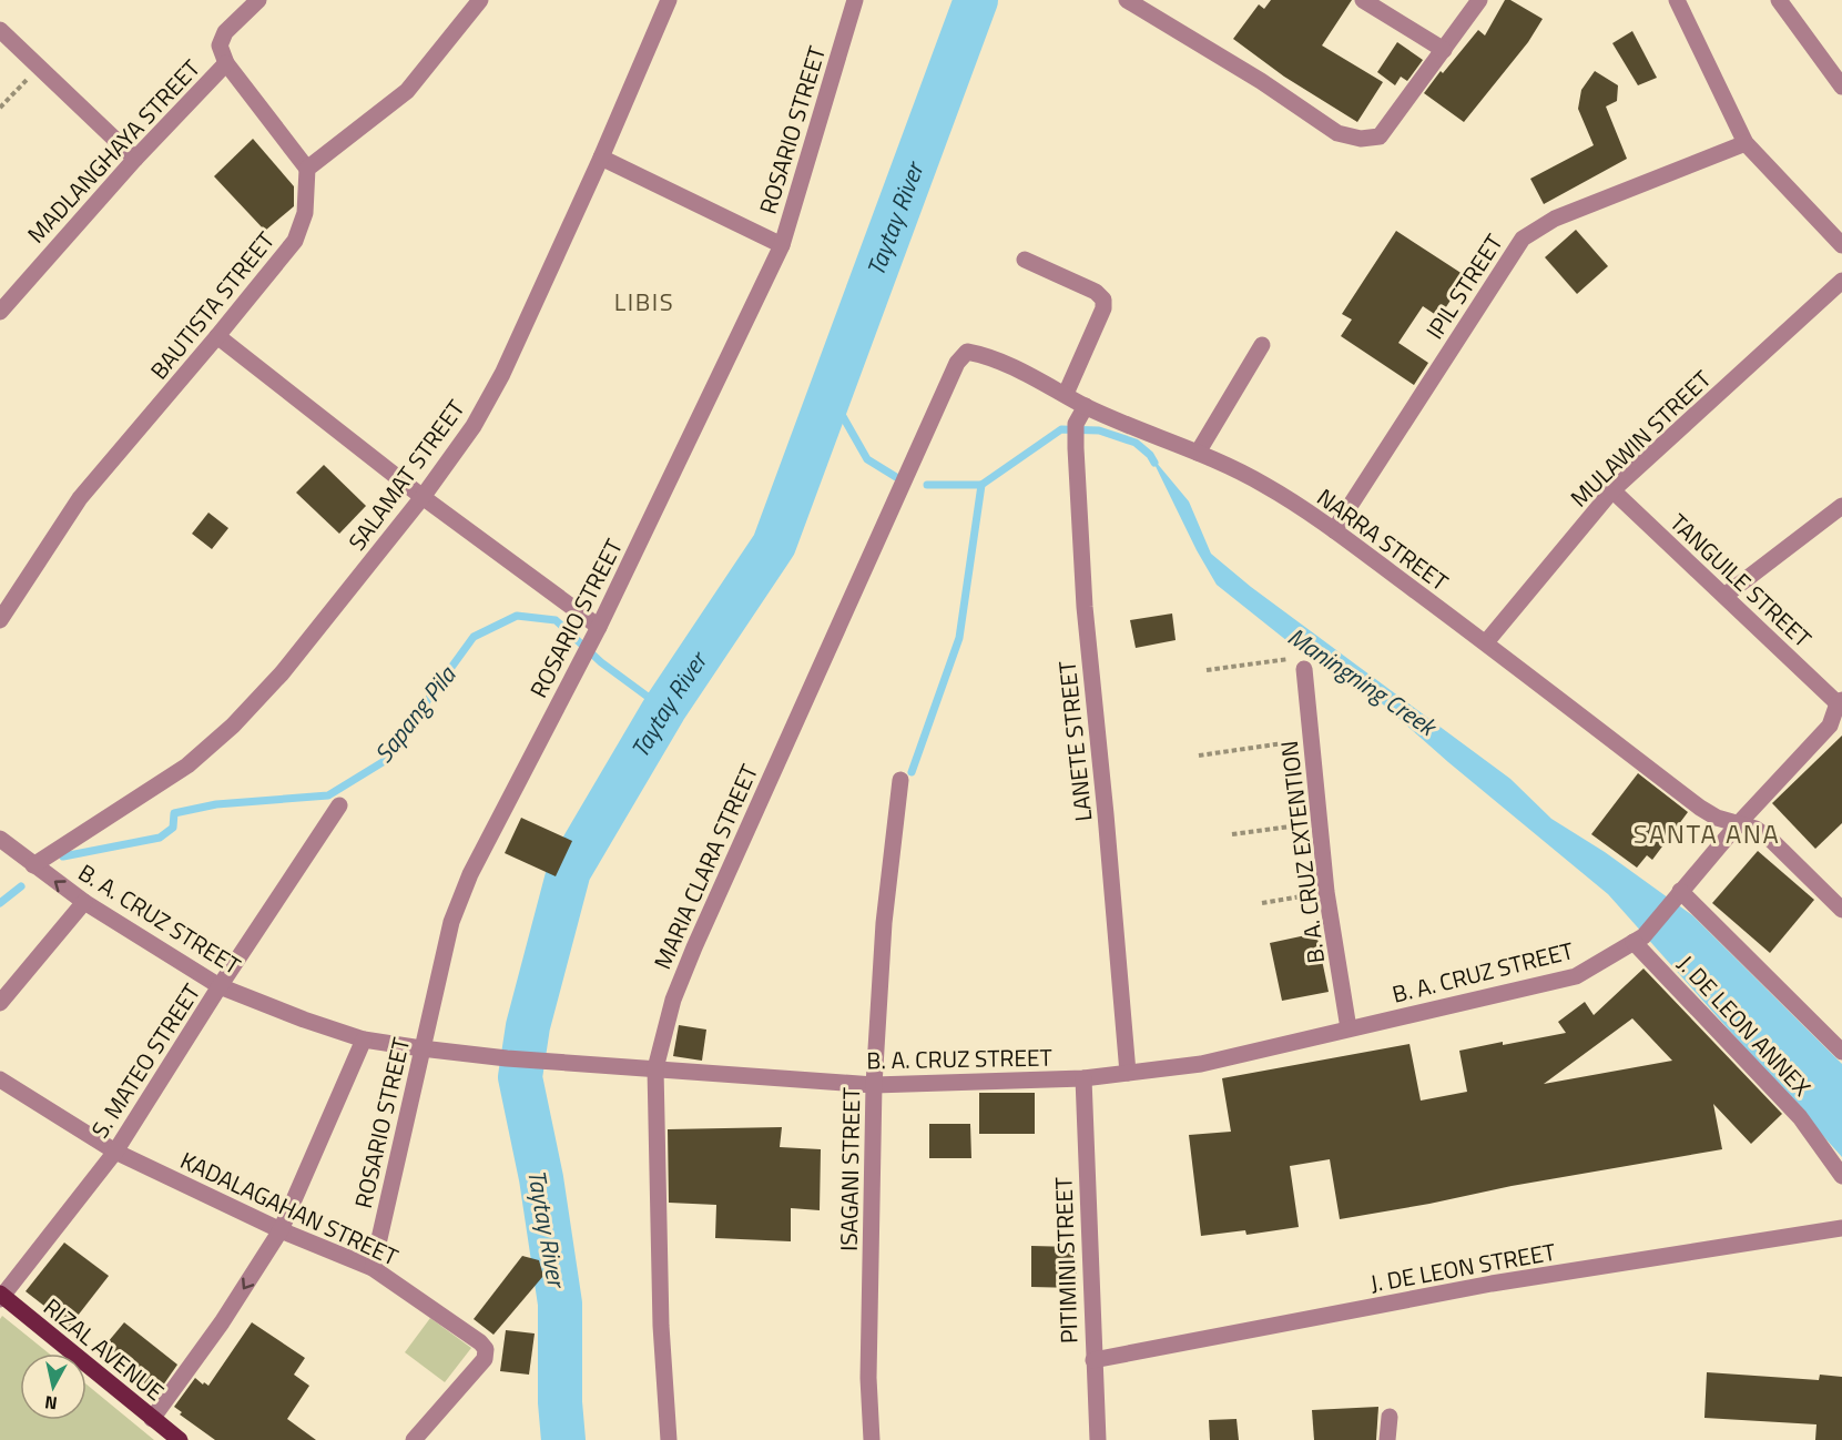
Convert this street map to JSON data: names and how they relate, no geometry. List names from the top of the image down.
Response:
{
  "streets": {
    "main road": ["RIZAL AVENUE"],
    "street": [
      "ROSARIO STREET",
      "MADLANGHAYA STREET",
      "IPIL STREET",
      "BAUTISTA STREET",
      "MULAWIN STREET",
      "SALAMAT STREET",
      "NARRA STREET",
      "TANGUILE STREET",
      "LANETE STREET",
      "B. A. CRUZ EXTENTION",
      "MARIA CLARA STREET",
      "B. A. CRUZ STREET",
      "J. DE LEON ANNEX",
      "S. MATEO STREET",
      "ISAGANI STREET",
      "KADALAGAHAN STREET",
      "PITIMINI STREET",
      "J. DE LEON STREET"
    ]
  },
  "crossings": [
    ["ROSARIO STREET", "B. A. CRUZ STREET"],
    ["ROSARIO STREET", "KADALAGAHAN STREET"],
    ["MADLANGHAYA STREET", "BAUTISTA STREET"],
    ["IPIL STREET", "NARRA STREET"],
    ["MULAWIN STREET", "NARRA STREET"],
    ["MULAWIN STREET", "TANGUILE STREET"],
    ["SALAMAT STREET", "B. A. CRUZ STREET"],
    ["NARRA STREET", "LANETE STREET"],
    ["NARRA STREET", "MARIA CLARA STREET"],
    ["NARRA STREET", "B. A. CRUZ STREET"],
    ["TANGUILE STREET", "B. A. CRUZ STREET"],
    ["LANETE STREET", "B. A. CRUZ STREET"],
    ["B. A. CRUZ EXTENTION", "B. A. CRUZ STREET"],
    ["MARIA CLARA STREET", "B. A. CRUZ STREET"],
    ["B. A. CRUZ STREET", "J. DE LEON ANNEX"],
    ["B. A. CRUZ STREET", "S. MATEO STREET"],
    ["B. A. CRUZ STREET", "ISAGANI STREET"],
    ["B. A. CRUZ STREET", "PITIMINI STREET"],
    ["S. MATEO STREET", "KADALAGAHAN STREET"],
    ["S. MATEO STREET", "RIZAL AVENUE"],
    ["PITIMINI STREET", "J. DE LEON STREET"]
  ],
  "districts": ["LIBIS", "SANTA ANA"],
  "water": ["Taytay River", "Maningning Creek", "Sapang Pila"],
  "north": "bottom"
}
